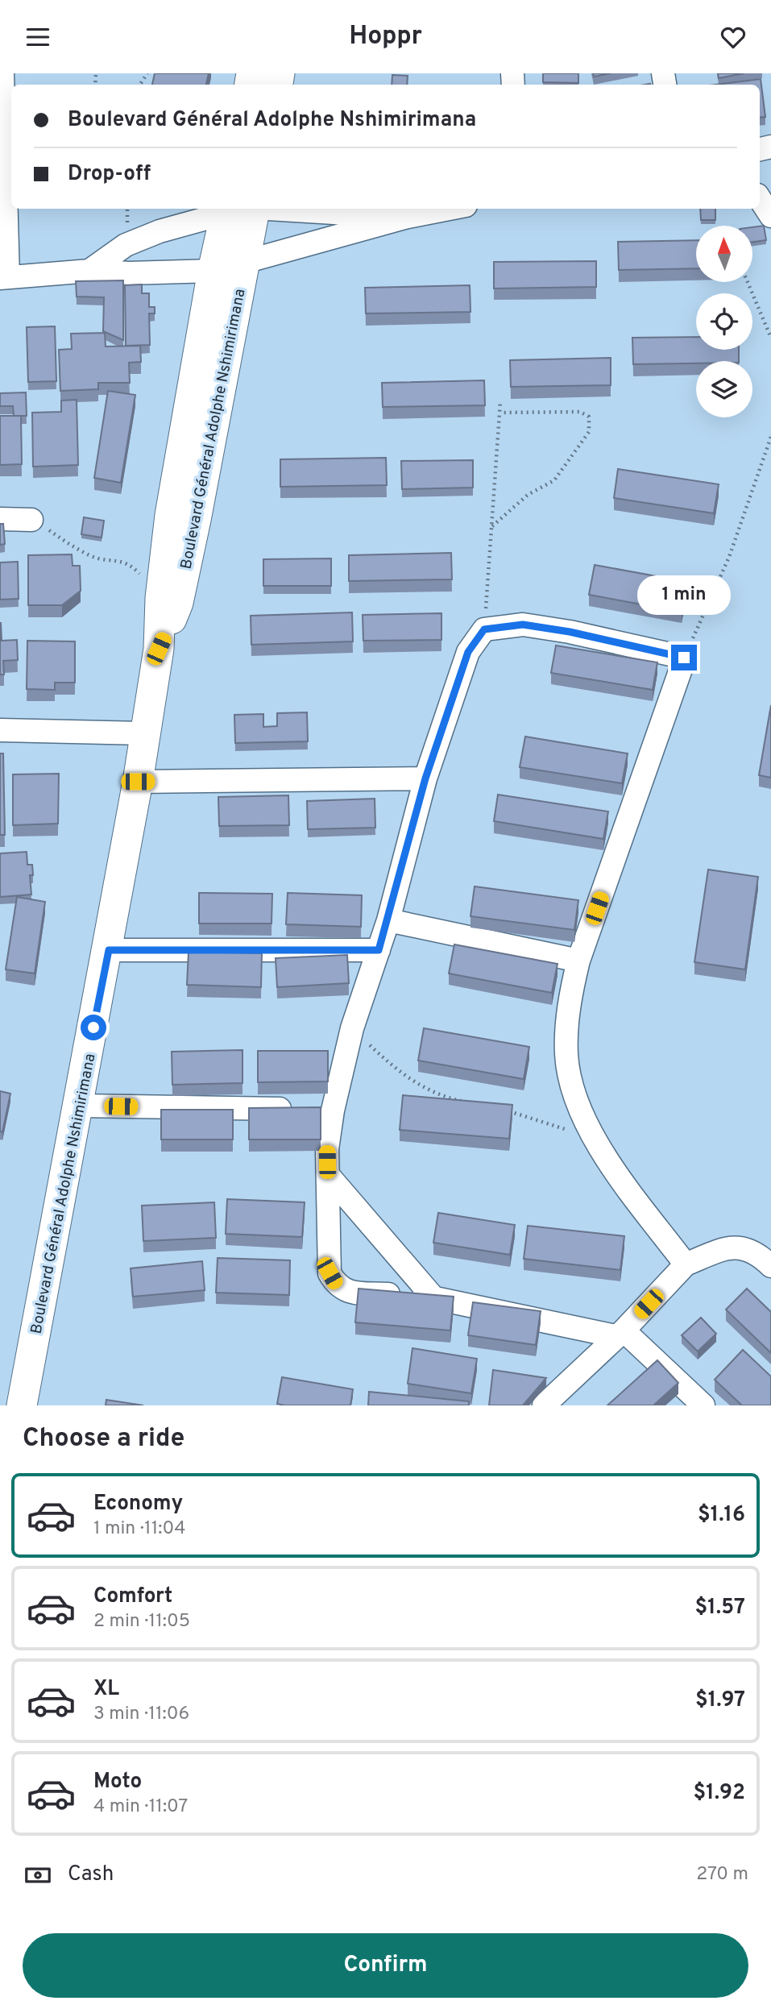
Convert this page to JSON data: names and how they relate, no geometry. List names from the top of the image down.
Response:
{
  "streets": {
    "main road": ["Boulevard Général Adolphe Nshimirimana"]
  },
  "north": "top",
  "page": {
    "header": "Hoppr",
    "banner": ["Boulevard Général Adolphe Nshimirimana", "Drop-off"],
    "bubble": "1 min",
    "heading": "Choose a ride",
    "list": [
      {
        "name": "Economy",
        "note": "1 min · 11:04",
        "value": "$1.16"
      },
      {
        "name": "Comfort",
        "note": "2 min · 11:05",
        "value": "$1.57"
      },
      {
        "name": "XL",
        "note": "3 min · 11:06",
        "value": "$1.97"
      },
      {
        "name": "Moto",
        "note": "4 min · 11:07",
        "value": "$1.92"
      }
    ],
    "pay": ["Cash", "270 m"],
    "buttons": "Confirm"
  }
}
